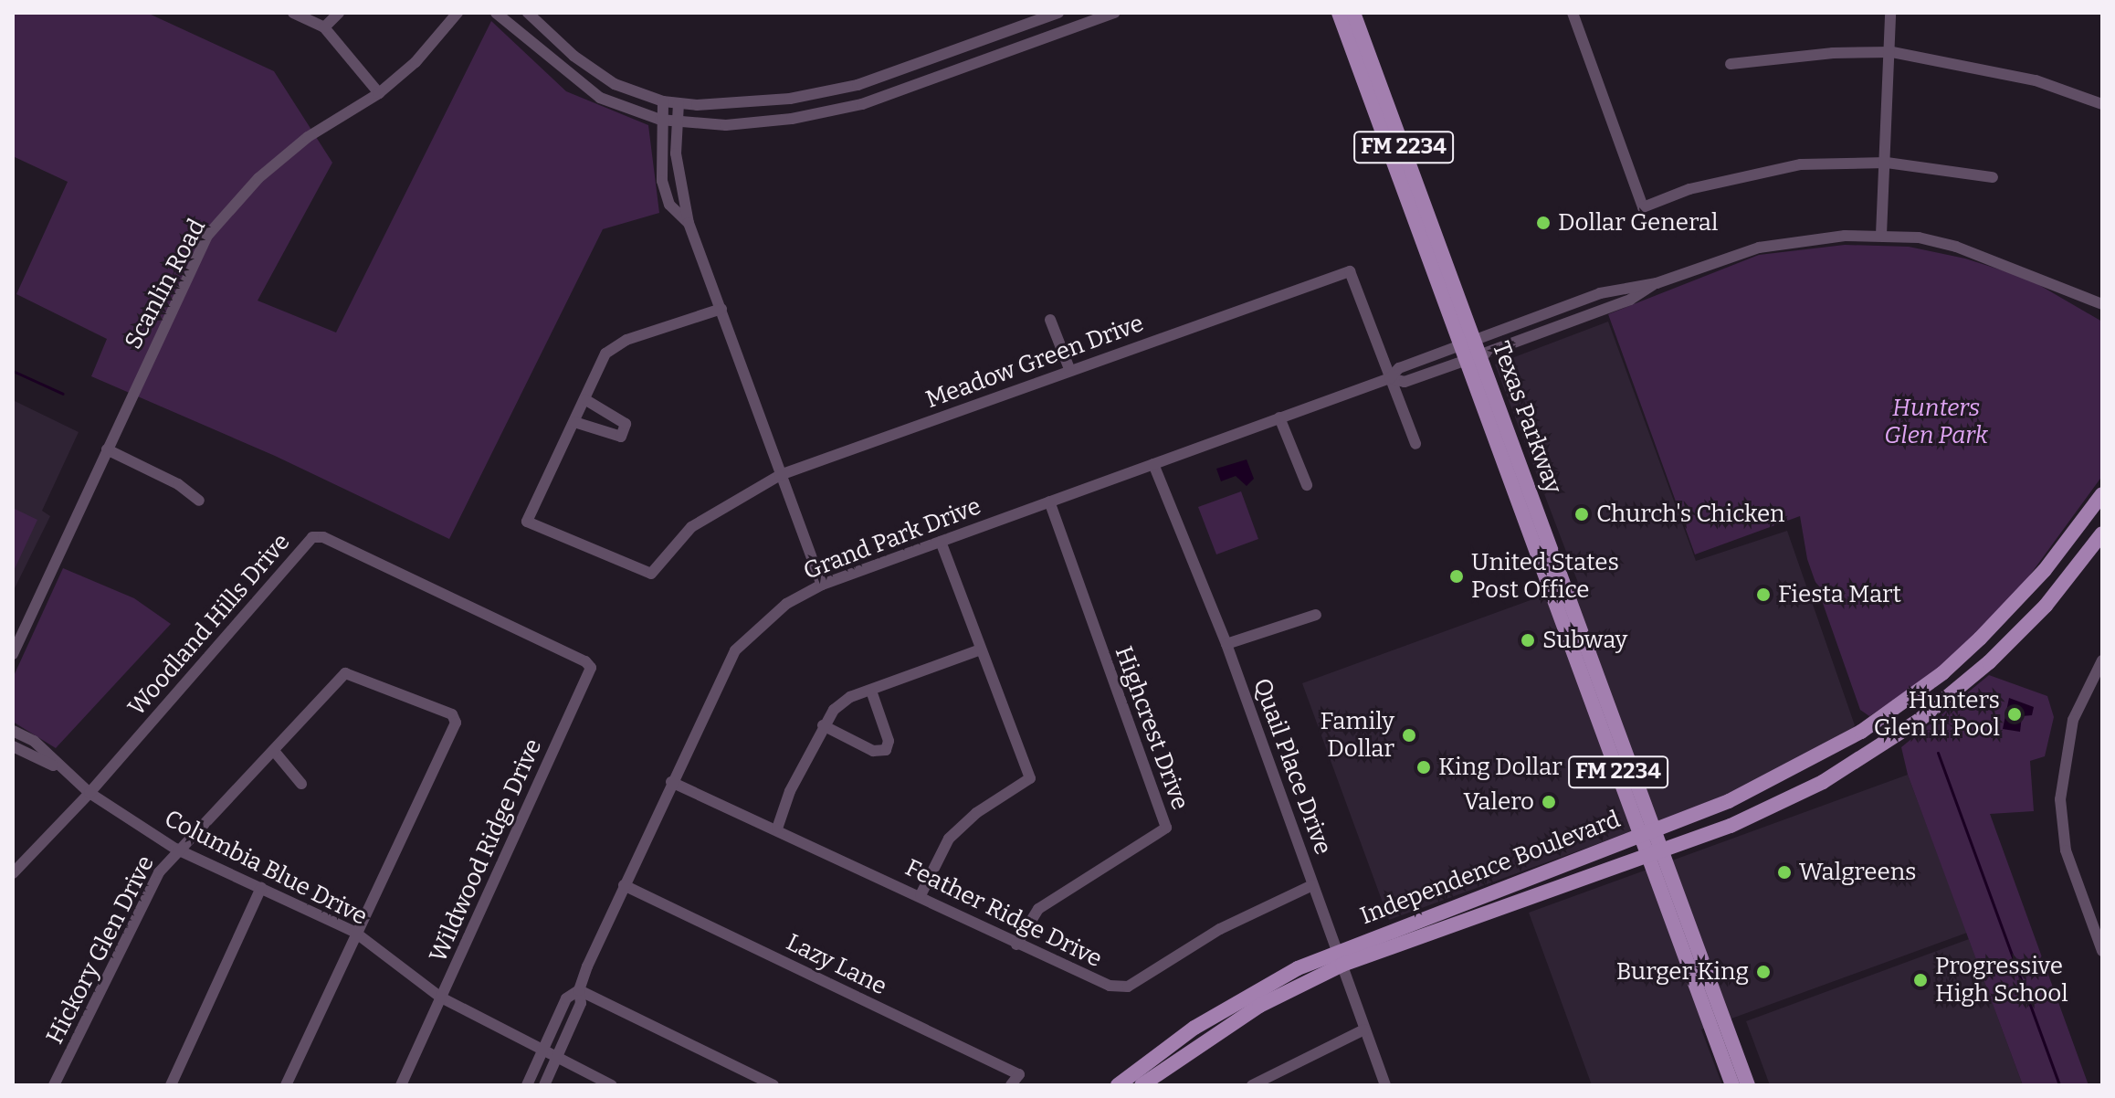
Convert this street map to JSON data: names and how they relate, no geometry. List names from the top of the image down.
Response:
{
  "streets": {
    "main road": ["FM 2234", "Texas Parkway", "Independence Boulevard"],
    "street": [
      "Scanlin Road",
      "Meadow Green Drive",
      "Grand Park Drive",
      "Woodland Hills Drive",
      "Highcrest Drive",
      "Quail Place Drive",
      "Wildwood Ridge Drive",
      "Columbia Blue Drive",
      "Feather Ridge Drive",
      "Hickory Glen Drive",
      "Lazy Lane"
    ]
  },
  "crossings": [
    ["Meadow Green Drive", "Grand Park Drive"],
    ["Texas Parkway", "Grand Park Drive"],
    ["Texas Parkway", "Independence Boulevard"],
    ["Grand Park Drive", "Highcrest Drive"],
    ["Grand Park Drive", "Quail Place Drive"],
    ["Grand Park Drive", "Columbia Blue Drive"],
    ["Grand Park Drive", "Feather Ridge Drive"],
    ["Grand Park Drive", "Lazy Lane"],
    ["Woodland Hills Drive", "Wildwood Ridge Drive"],
    ["Woodland Hills Drive", "Columbia Blue Drive"],
    ["Highcrest Drive", "Feather Ridge Drive"],
    ["Quail Place Drive", "Independence Boulevard"],
    ["Quail Place Drive", "Feather Ridge Drive"],
    ["Wildwood Ridge Drive", "Columbia Blue Drive"],
    ["Columbia Blue Drive", "Hickory Glen Drive"]
  ],
  "parks": ["Hunters Glen Park"],
  "places": [
    "Dollar General",
    "Church's Chicken",
    "United States Post Office",
    "Fiesta Mart",
    "Subway",
    "Hunters Glen II Pool",
    "Family Dollar",
    "King Dollar",
    "Valero",
    "Walgreens",
    "Burger King",
    "Progressive High School"
  ]
}
